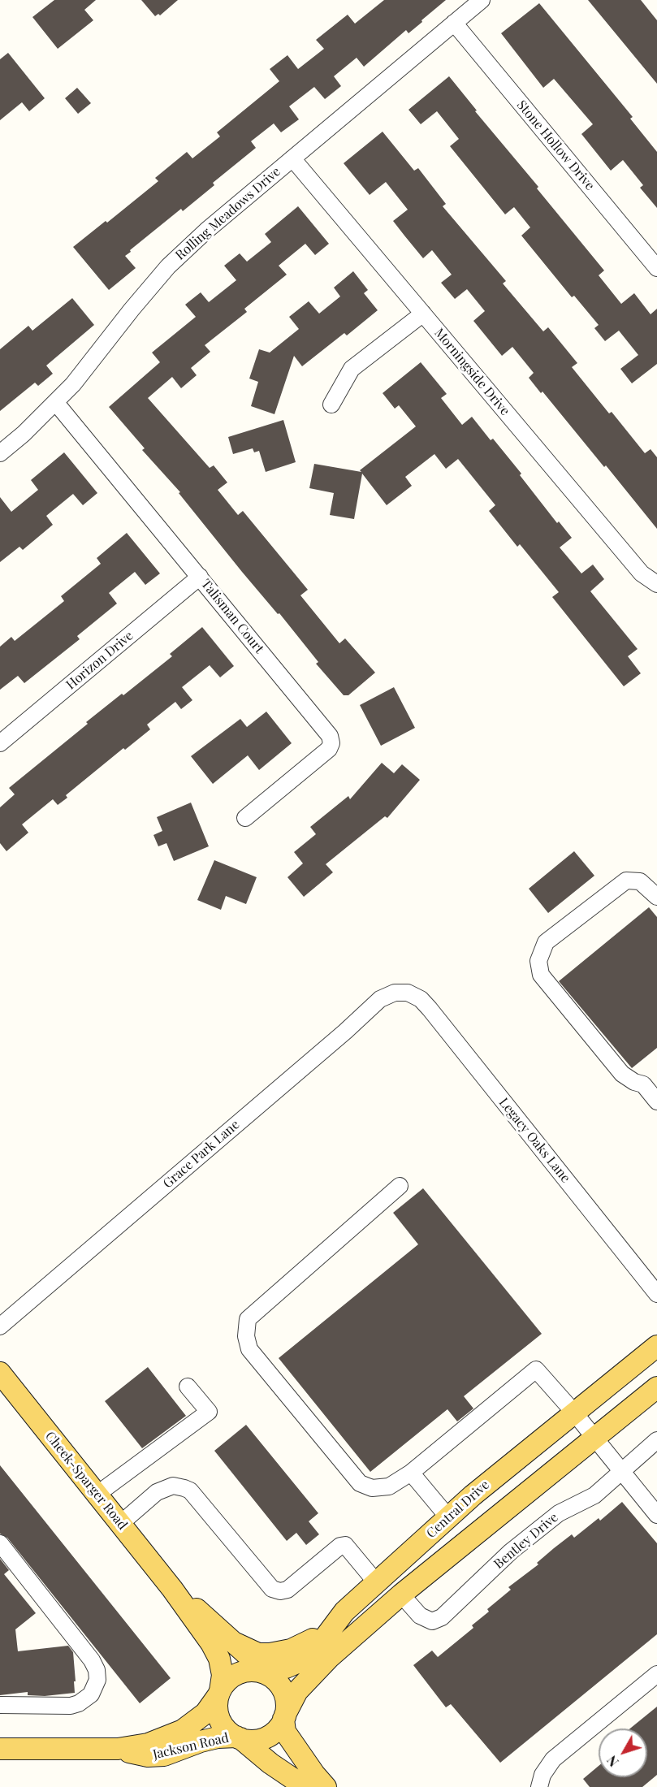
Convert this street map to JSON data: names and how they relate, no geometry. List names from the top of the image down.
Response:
{
  "streets": {
    "main road": ["Cheek-Sparger Road", "Central Drive", "Jackson Road"],
    "street": [
      "Stone Hollow Drive",
      "Rolling Meadows Drive",
      "Morningside Drive",
      "Talisman Court",
      "Horizon Drive",
      "Legacy Oaks Lane",
      "Grace Park Lane",
      "Bentley Drive"
    ]
  },
  "crossings": [
    ["Stone Hollow Drive", "Rolling Meadows Drive"],
    ["Rolling Meadows Drive", "Morningside Drive"],
    ["Rolling Meadows Drive", "Talisman Court"],
    ["Talisman Court", "Horizon Drive"],
    ["Legacy Oaks Lane", "Grace Park Lane"],
    ["Cheek-Sparger Road", "Central Drive"],
    ["Cheek-Sparger Road", "Jackson Road"],
    ["Central Drive", "Jackson Road"]
  ],
  "north": "bottom left"
}
